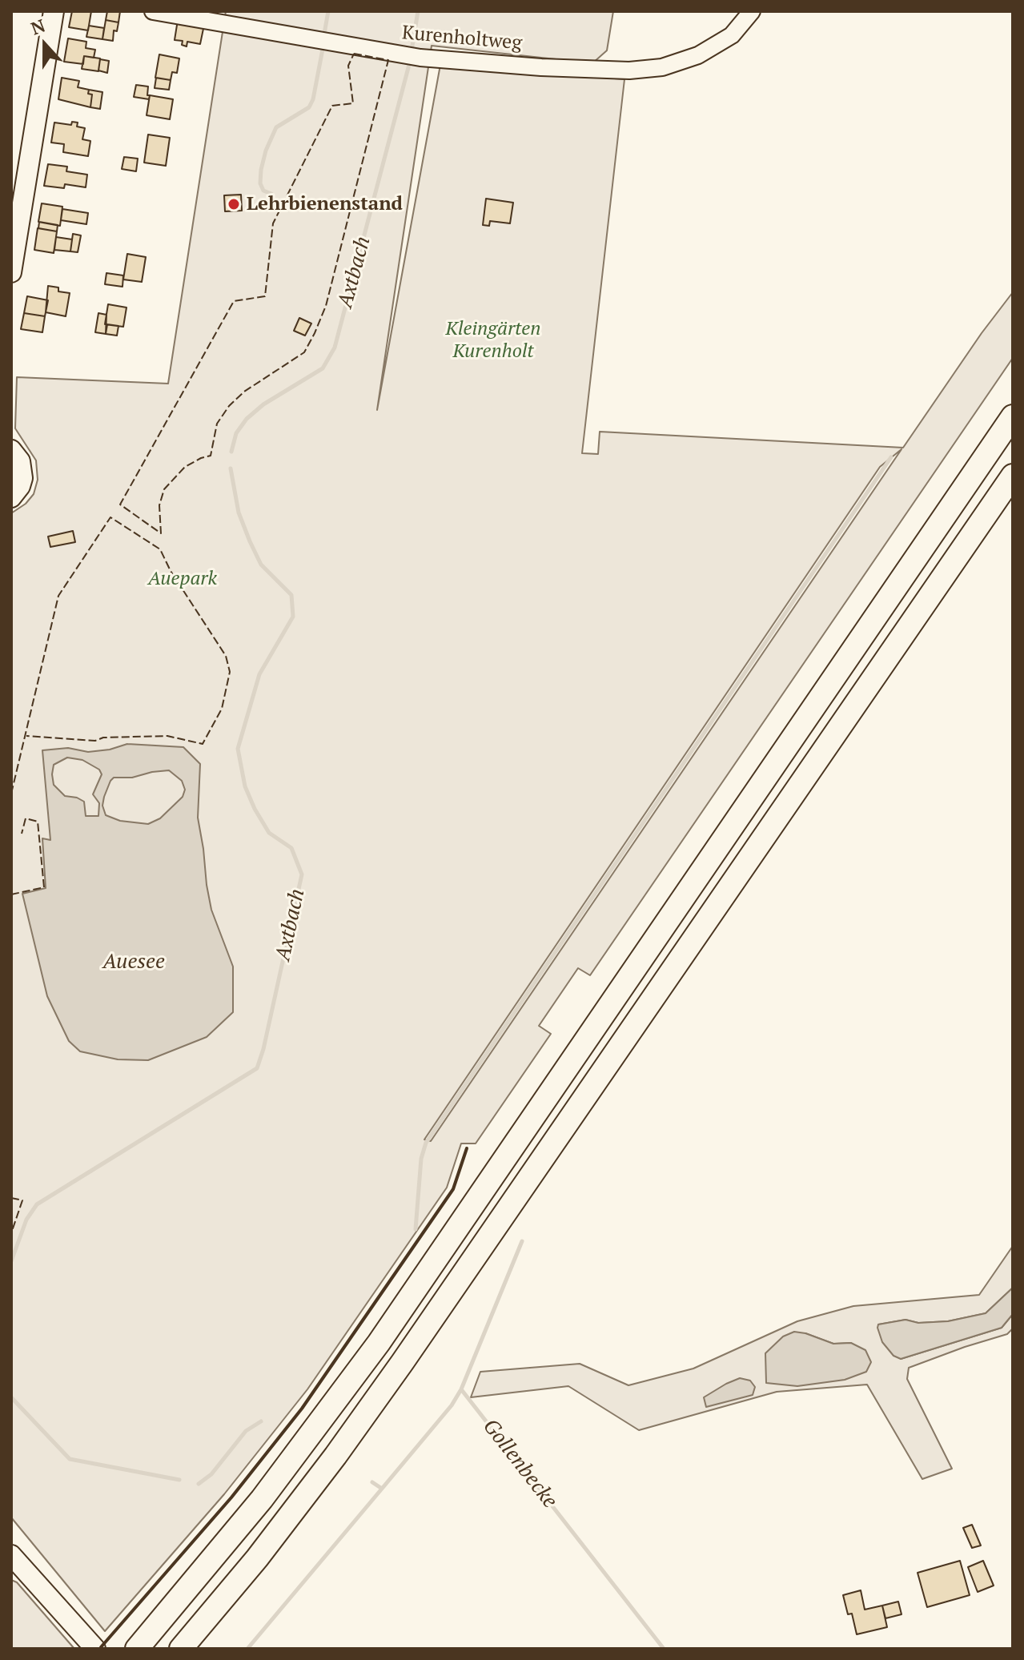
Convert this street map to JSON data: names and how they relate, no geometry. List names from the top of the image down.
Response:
{
  "streets": {
    "street": ["Kurenholtweg"]
  },
  "water": ["Axtbach", "Auesee", "Gollenbecke"],
  "parks": ["Kleingärten Kurenholt", "Auepark"],
  "places": ["Lehrbienenstand"],
  "north": "top"
}
